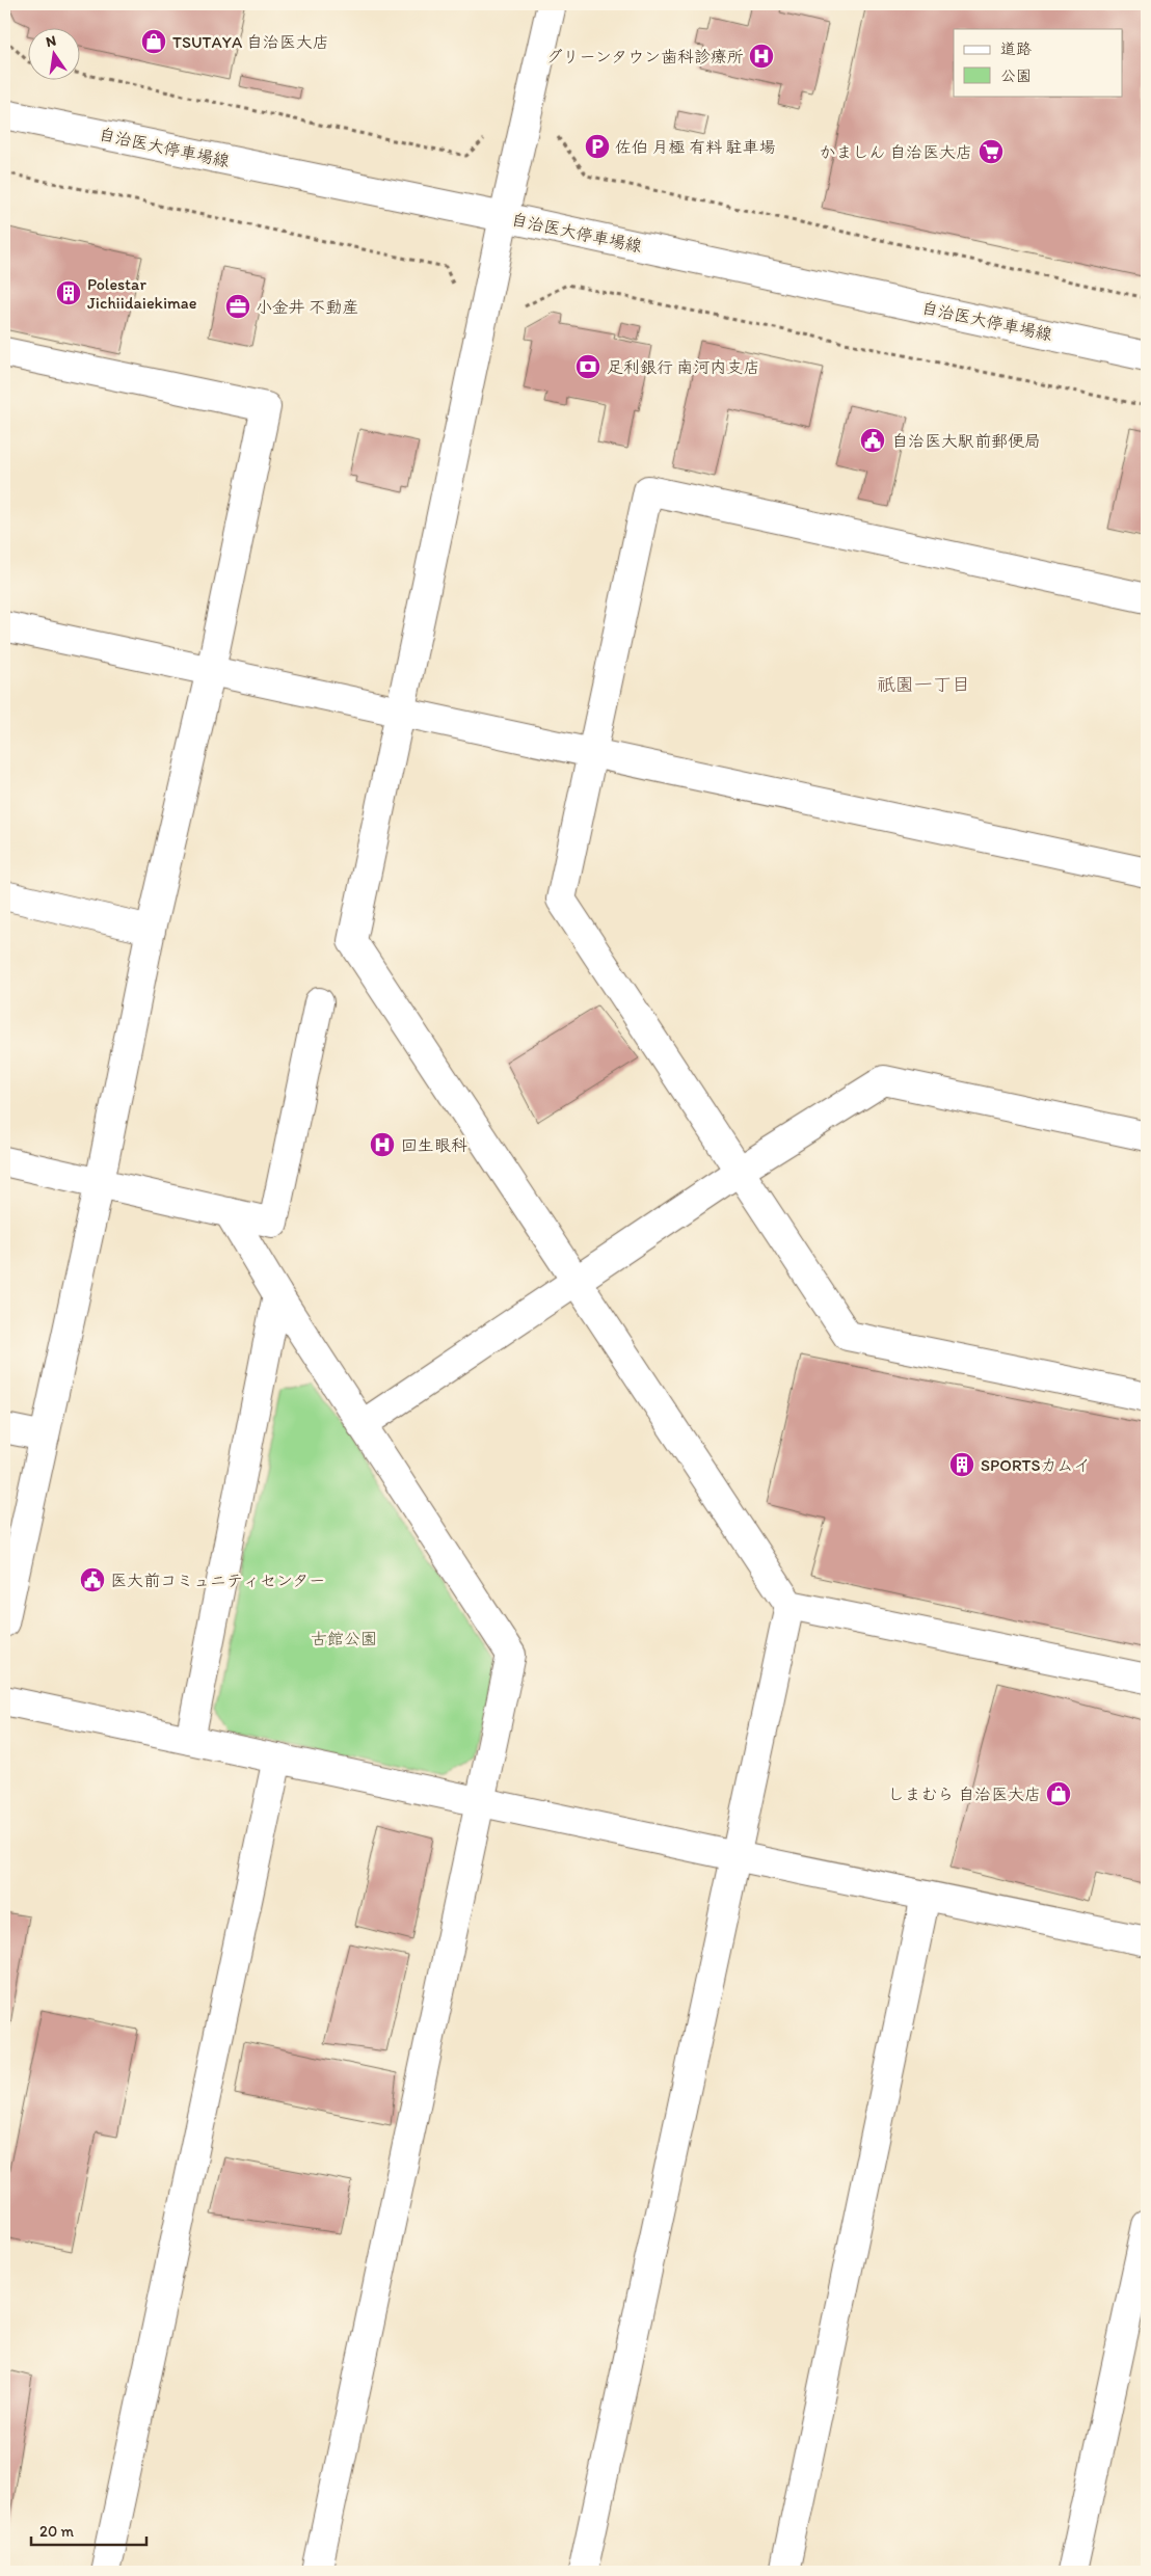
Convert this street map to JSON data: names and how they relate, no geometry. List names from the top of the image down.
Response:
{
  "streets": {
    "street": ["自治医大停車場線"]
  },
  "districts": ["祇園一丁目"],
  "parks": ["古館公園"],
  "places": {
    "shop": ["TSUTAYA 自治医大店", "しまむら 自治医大店"],
    "hospital": ["グリーンタウン歯科診療所", "回生眼科"],
    "parking": ["佐伯 月極 有料 駐車場"],
    "supermarket": ["かましん 自治医大店"],
    "building": ["Polestar Jichiidaiekimae", "SPORTSカムイ"],
    "office": ["小金井 不動産"],
    "bank": ["足利銀行 南河内支店"],
    "public building": ["自治医大駅前郵便局", "医大前コミュニティセンター"]
  },
  "legend": ["道路", "公園"],
  "scale_bar": "20 m",
  "north": "top"
}
